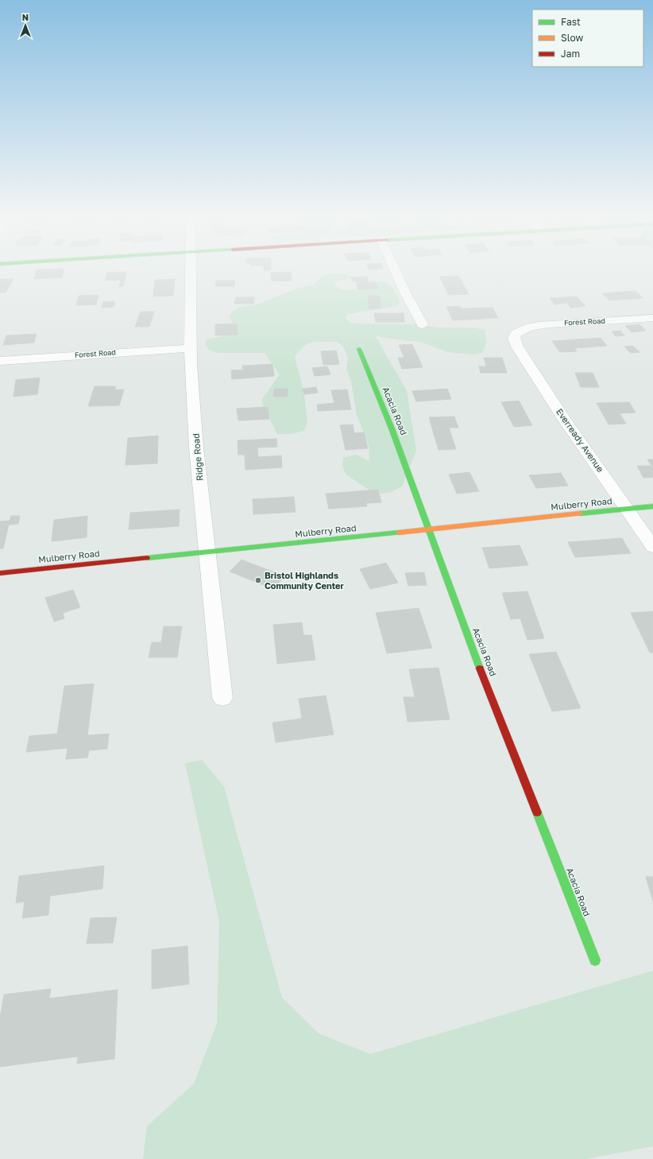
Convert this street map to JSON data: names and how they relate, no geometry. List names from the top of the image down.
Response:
{
  "streets": {
    "street": [
      "Forest Road",
      "Acacia Road",
      "Everready Avenue",
      "Ridge Road",
      "Mulberry Road"
    ]
  },
  "crossings": [
    ["Forest Road", "Everready Avenue"],
    ["Forest Road", "Ridge Road"],
    ["Acacia Road", "Mulberry Road"],
    ["Everready Avenue", "Mulberry Road"],
    ["Ridge Road", "Mulberry Road"]
  ],
  "places": ["Bristol Highlands Community Center"],
  "legend": ["Fast", "Slow", "Jam"],
  "north": "top"
}
